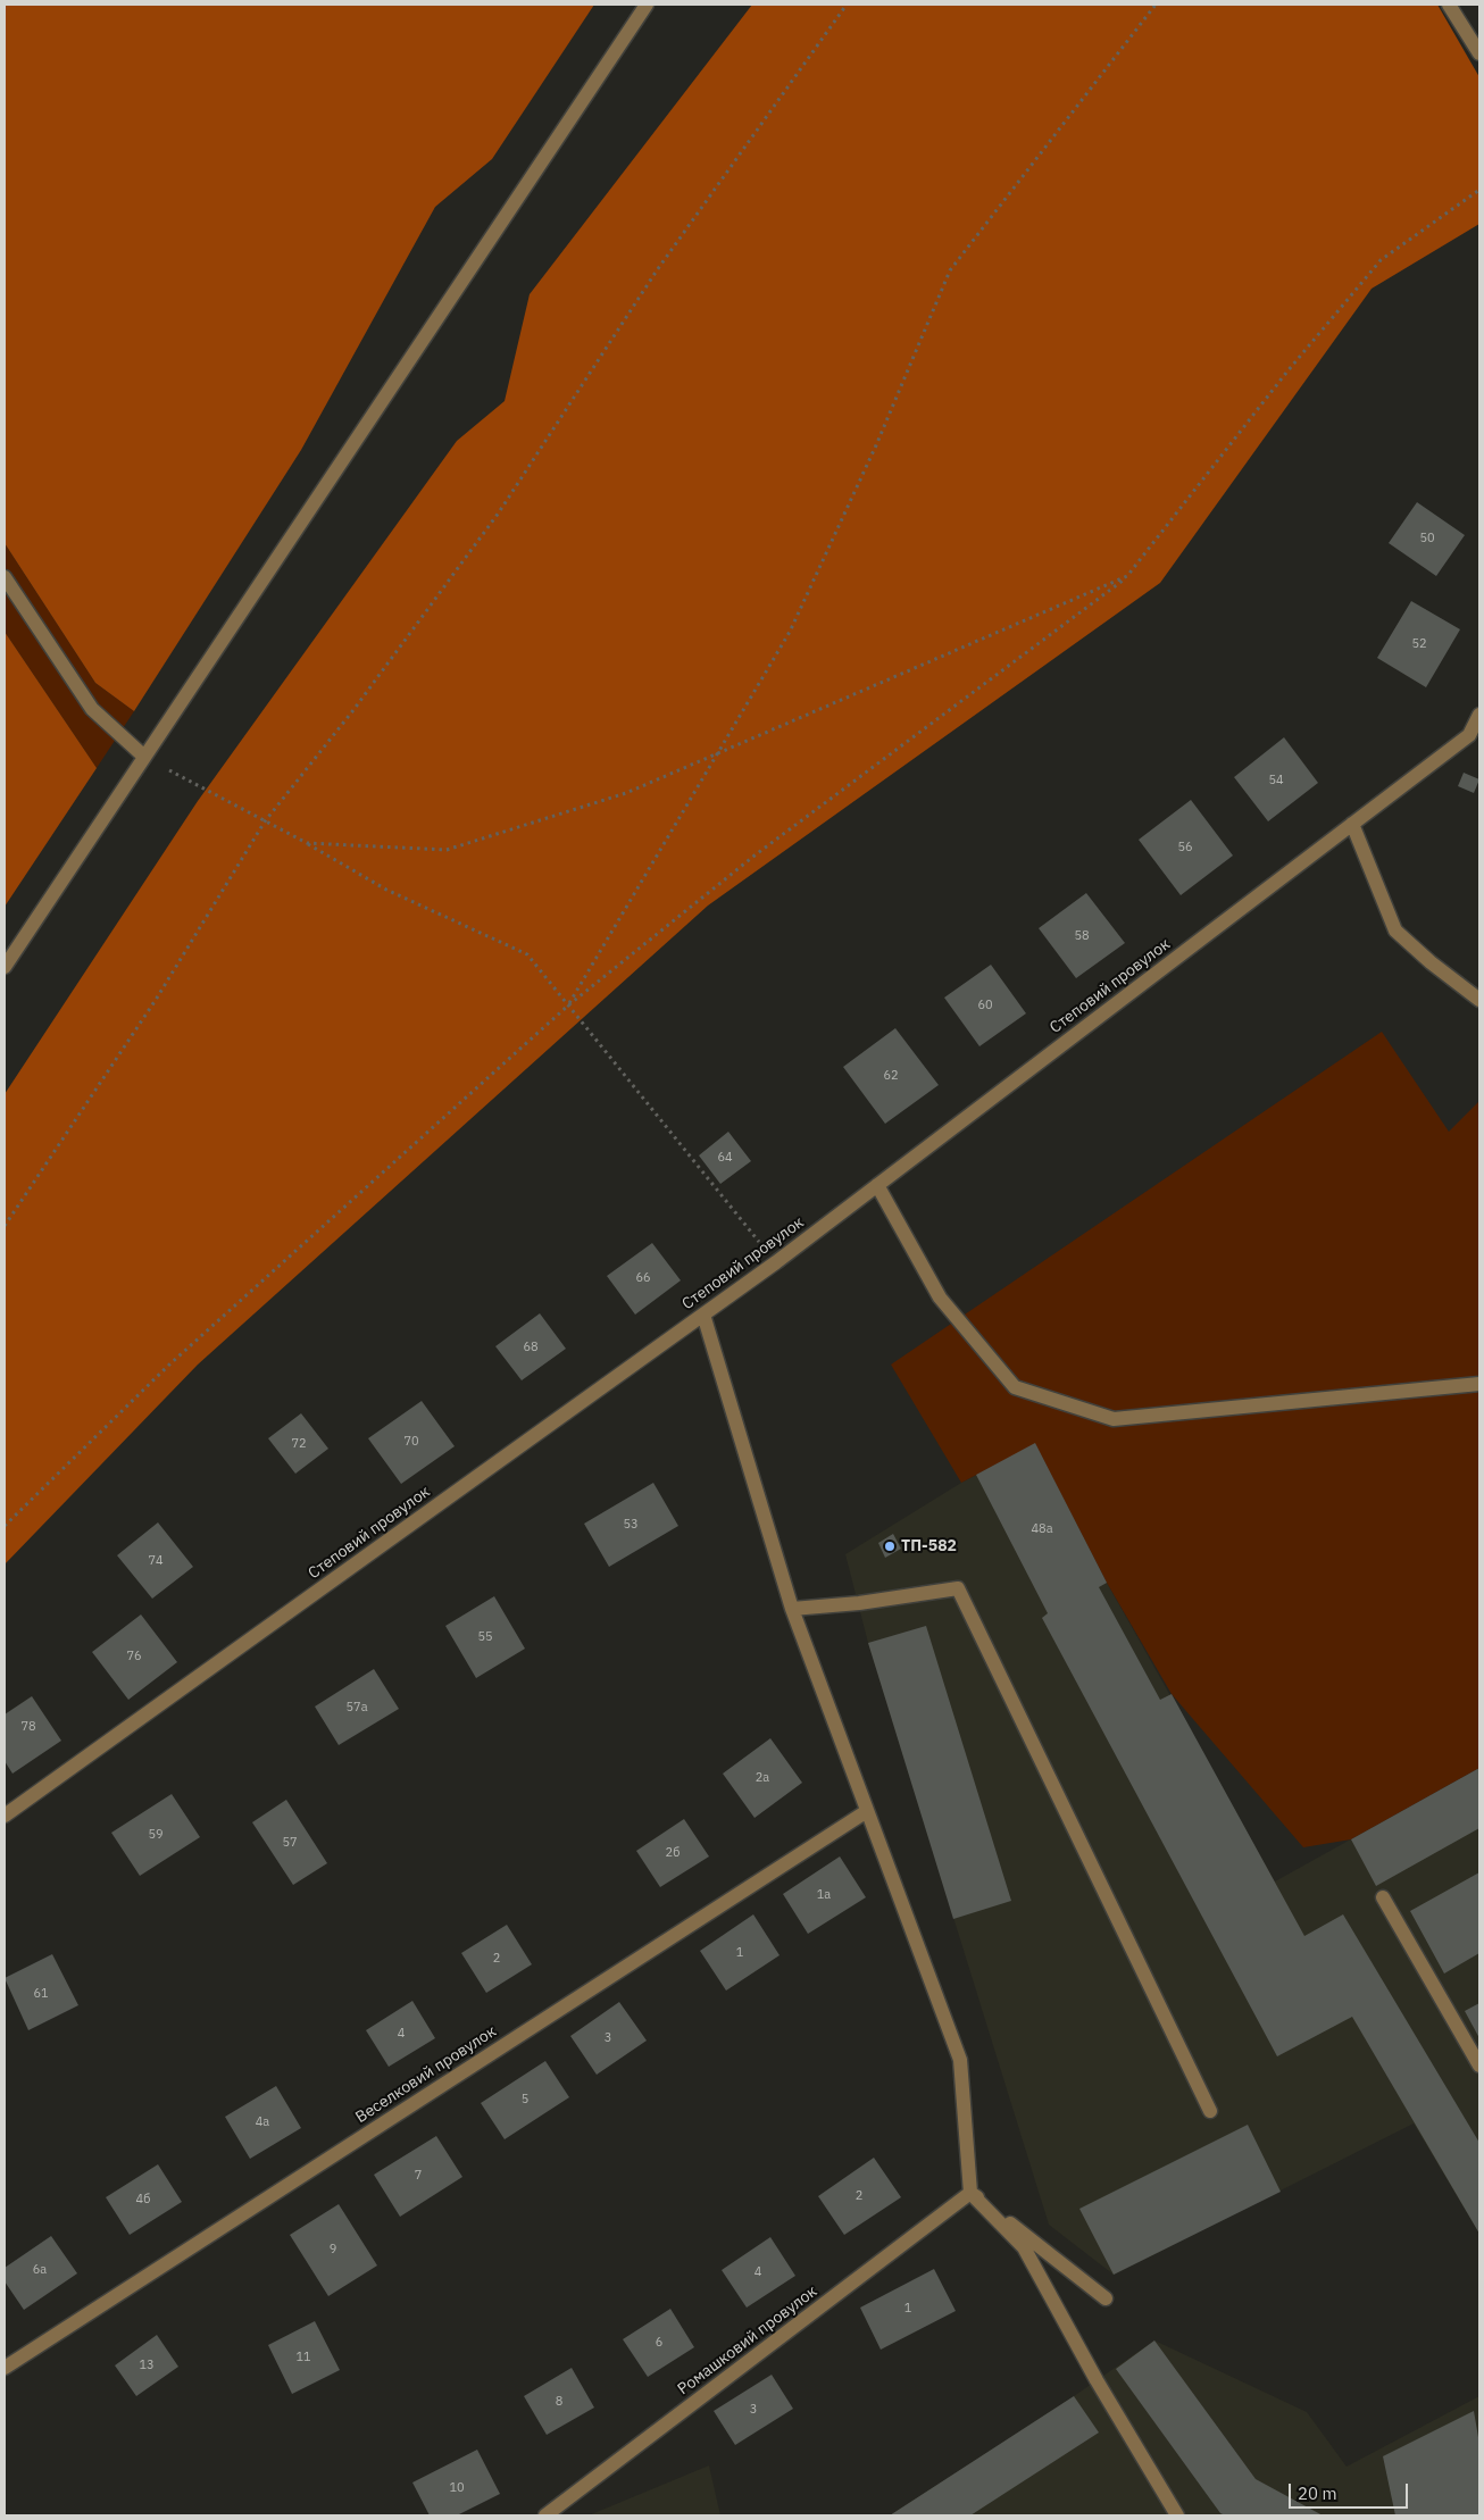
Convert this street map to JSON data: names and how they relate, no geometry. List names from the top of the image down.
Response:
{
  "streets": {
    "street": ["Степовий провулок", "Веселковий провулок", "Ромашковий провулок"]
  },
  "places": ["ТП-582"],
  "house_numbers": [
    "50",
    "52",
    "54",
    "56",
    "58",
    "60",
    "62",
    "64",
    "66",
    "68",
    "70",
    "72",
    "53",
    "48а",
    "74",
    "55",
    "76",
    "57а",
    "78",
    "2а",
    "59",
    "57",
    "2б",
    "1а",
    "1",
    "2",
    "61",
    "4",
    "3",
    "5",
    "4а",
    "7",
    "2",
    "4б",
    "9",
    "6а",
    "4",
    "1",
    "6",
    "11",
    "13",
    "8",
    "3",
    "10"
  ],
  "scale_bar": "20 m"
}
